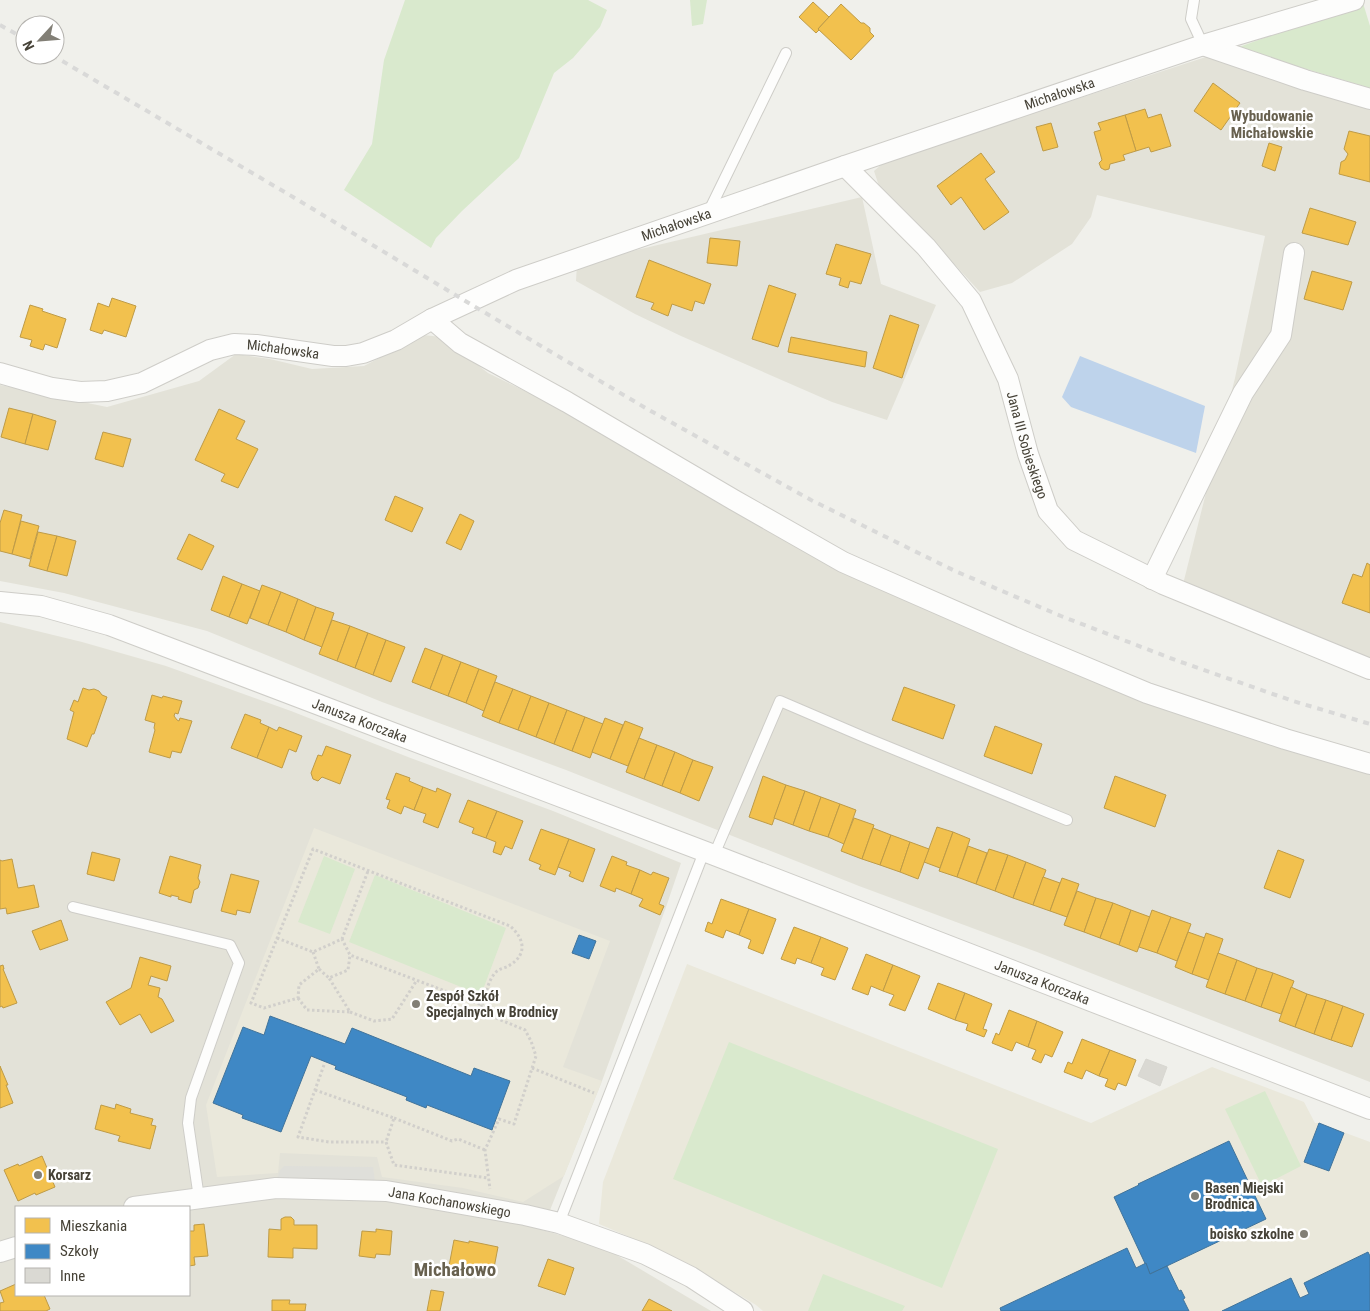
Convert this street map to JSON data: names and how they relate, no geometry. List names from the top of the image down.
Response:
{
  "streets": {
    "street": [
      "Michałowska",
      "Jana III Sobieskiego",
      "Janusza Korczaka",
      "Jana Kochanowskiego"
    ]
  },
  "crossings": [
    ["Michałowska", "Jana III Sobieskiego"]
  ],
  "districts": ["Wybudowanie Michałowskie", "Michałowo"],
  "places": [
    "Zespół Szkół Specjalnych w Brodnicy",
    "Korsarz",
    "Basen Miejski Brodnica",
    "boisko szkolne"
  ],
  "legend": ["Mieszkania", "Szkoły", "Inne"],
  "north": "bottom left"
}
